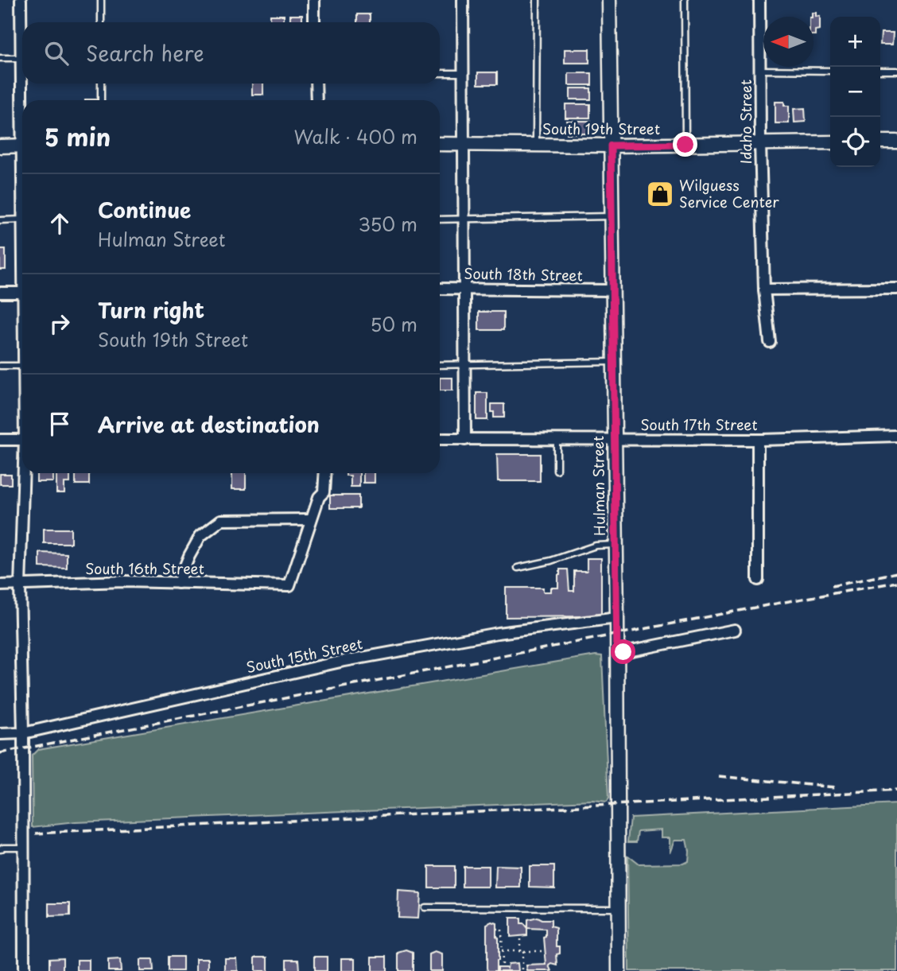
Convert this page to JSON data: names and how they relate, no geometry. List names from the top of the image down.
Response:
{
  "streets": {
    "street": [
      "Idaho Street",
      "South 19th Street",
      "South 18th Street",
      "South 17th Street",
      "Hulman Street",
      "South 16th Street",
      "South 15th Street"
    ]
  },
  "crossings": [
    ["Idaho Street", "South 19th Street"],
    ["South 19th Street", "Hulman Street"],
    ["South 18th Street", "Hulman Street"],
    ["South 17th Street", "Hulman Street"],
    ["Hulman Street", "South 15th Street"]
  ],
  "places": {
    "shop": ["Wilguess Service Center"]
  },
  "north": "left",
  "page": {
    "map_buttons": ["+", "−"],
    "search": "Search here",
    "heading": ["5 min", "Walk · 400 m"],
    "list": [
      ["Continue", "Hulman Street", "350 m"],
      ["Turn right", "South 19th Street", "50 m"],
      "Arrive at destination"
    ]
  }
}
